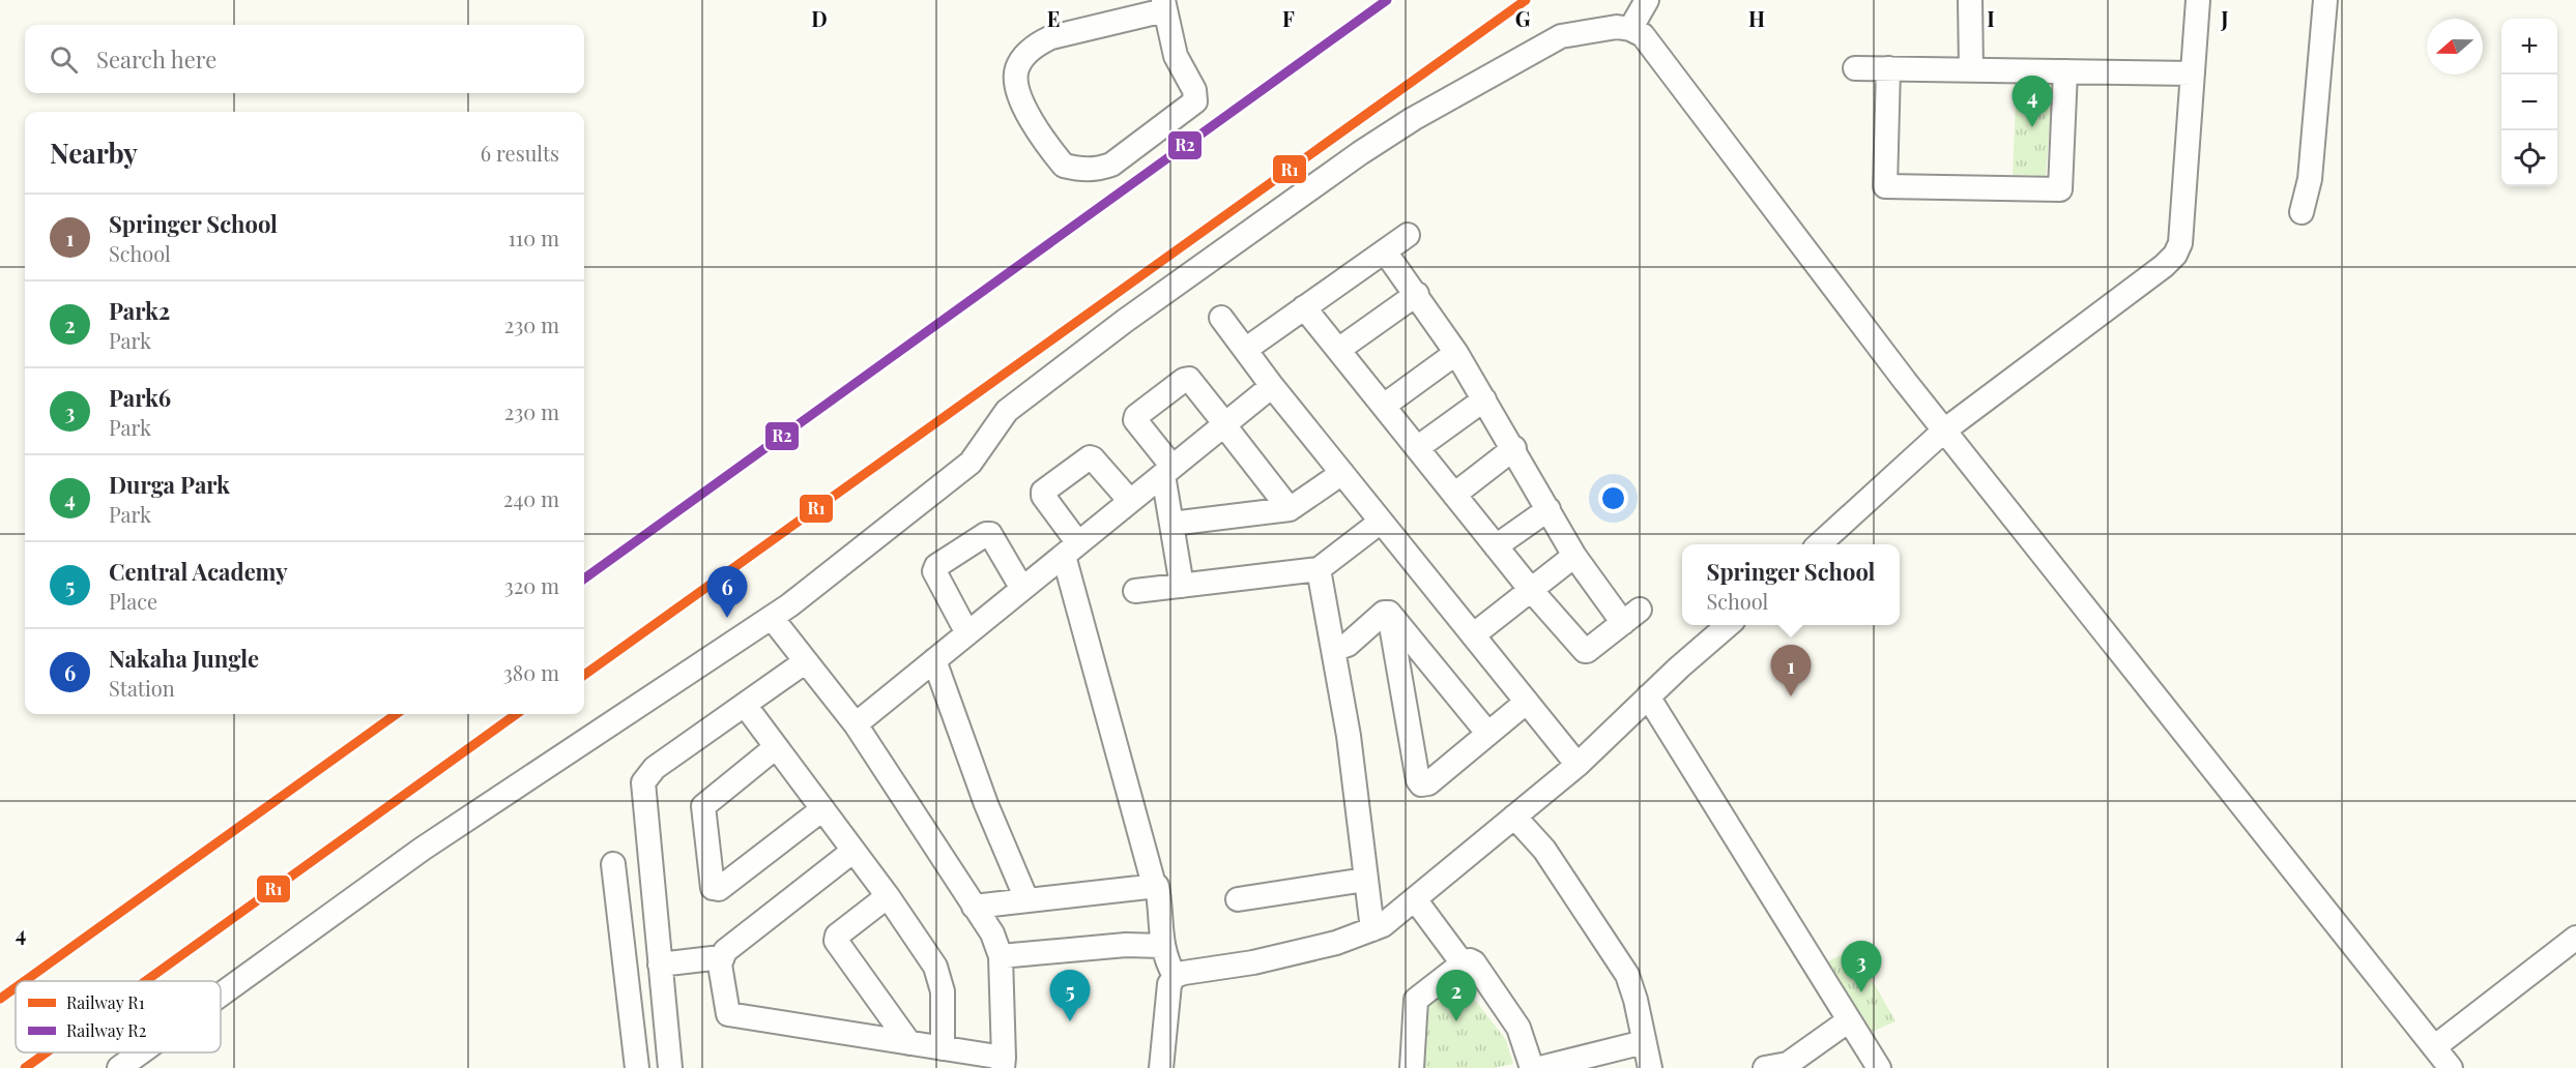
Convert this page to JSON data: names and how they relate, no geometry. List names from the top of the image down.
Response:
{
  "lines": ["rail line R1", "rail line R2"],
  "legend": ["Railway R1", "Railway R2"],
  "north": "left",
  "page": {
    "map_buttons": ["+", "−"],
    "search": "Search here",
    "pins": [
      "4",
      "6",
      "1",
      "3",
      "2",
      "5"
    ],
    "heading": ["Nearby", "6 results"],
    "list": [
      {
        "mark": "1",
        "name": "Springer School",
        "note": "School",
        "value": "110 m"
      },
      {
        "mark": "2",
        "name": "Park2",
        "note": "Park",
        "value": "230 m"
      },
      {
        "mark": "3",
        "name": "Park6",
        "note": "Park",
        "value": "230 m"
      },
      {
        "mark": "4",
        "name": "Durga Park",
        "note": "Park",
        "value": "240 m"
      },
      {
        "mark": "5",
        "name": "Central Academy",
        "note": "Place",
        "value": "320 m"
      },
      {
        "mark": "6",
        "name": "Nakaha Jungle",
        "note": "Station",
        "value": "380 m"
      }
    ],
    "popup": ["Springer School", "School"]
  },
  "grid": {
    "columns": [
      "D",
      "E",
      "F",
      "G",
      "H",
      "I",
      "J"
    ],
    "rows": ["4"]
  }
}
